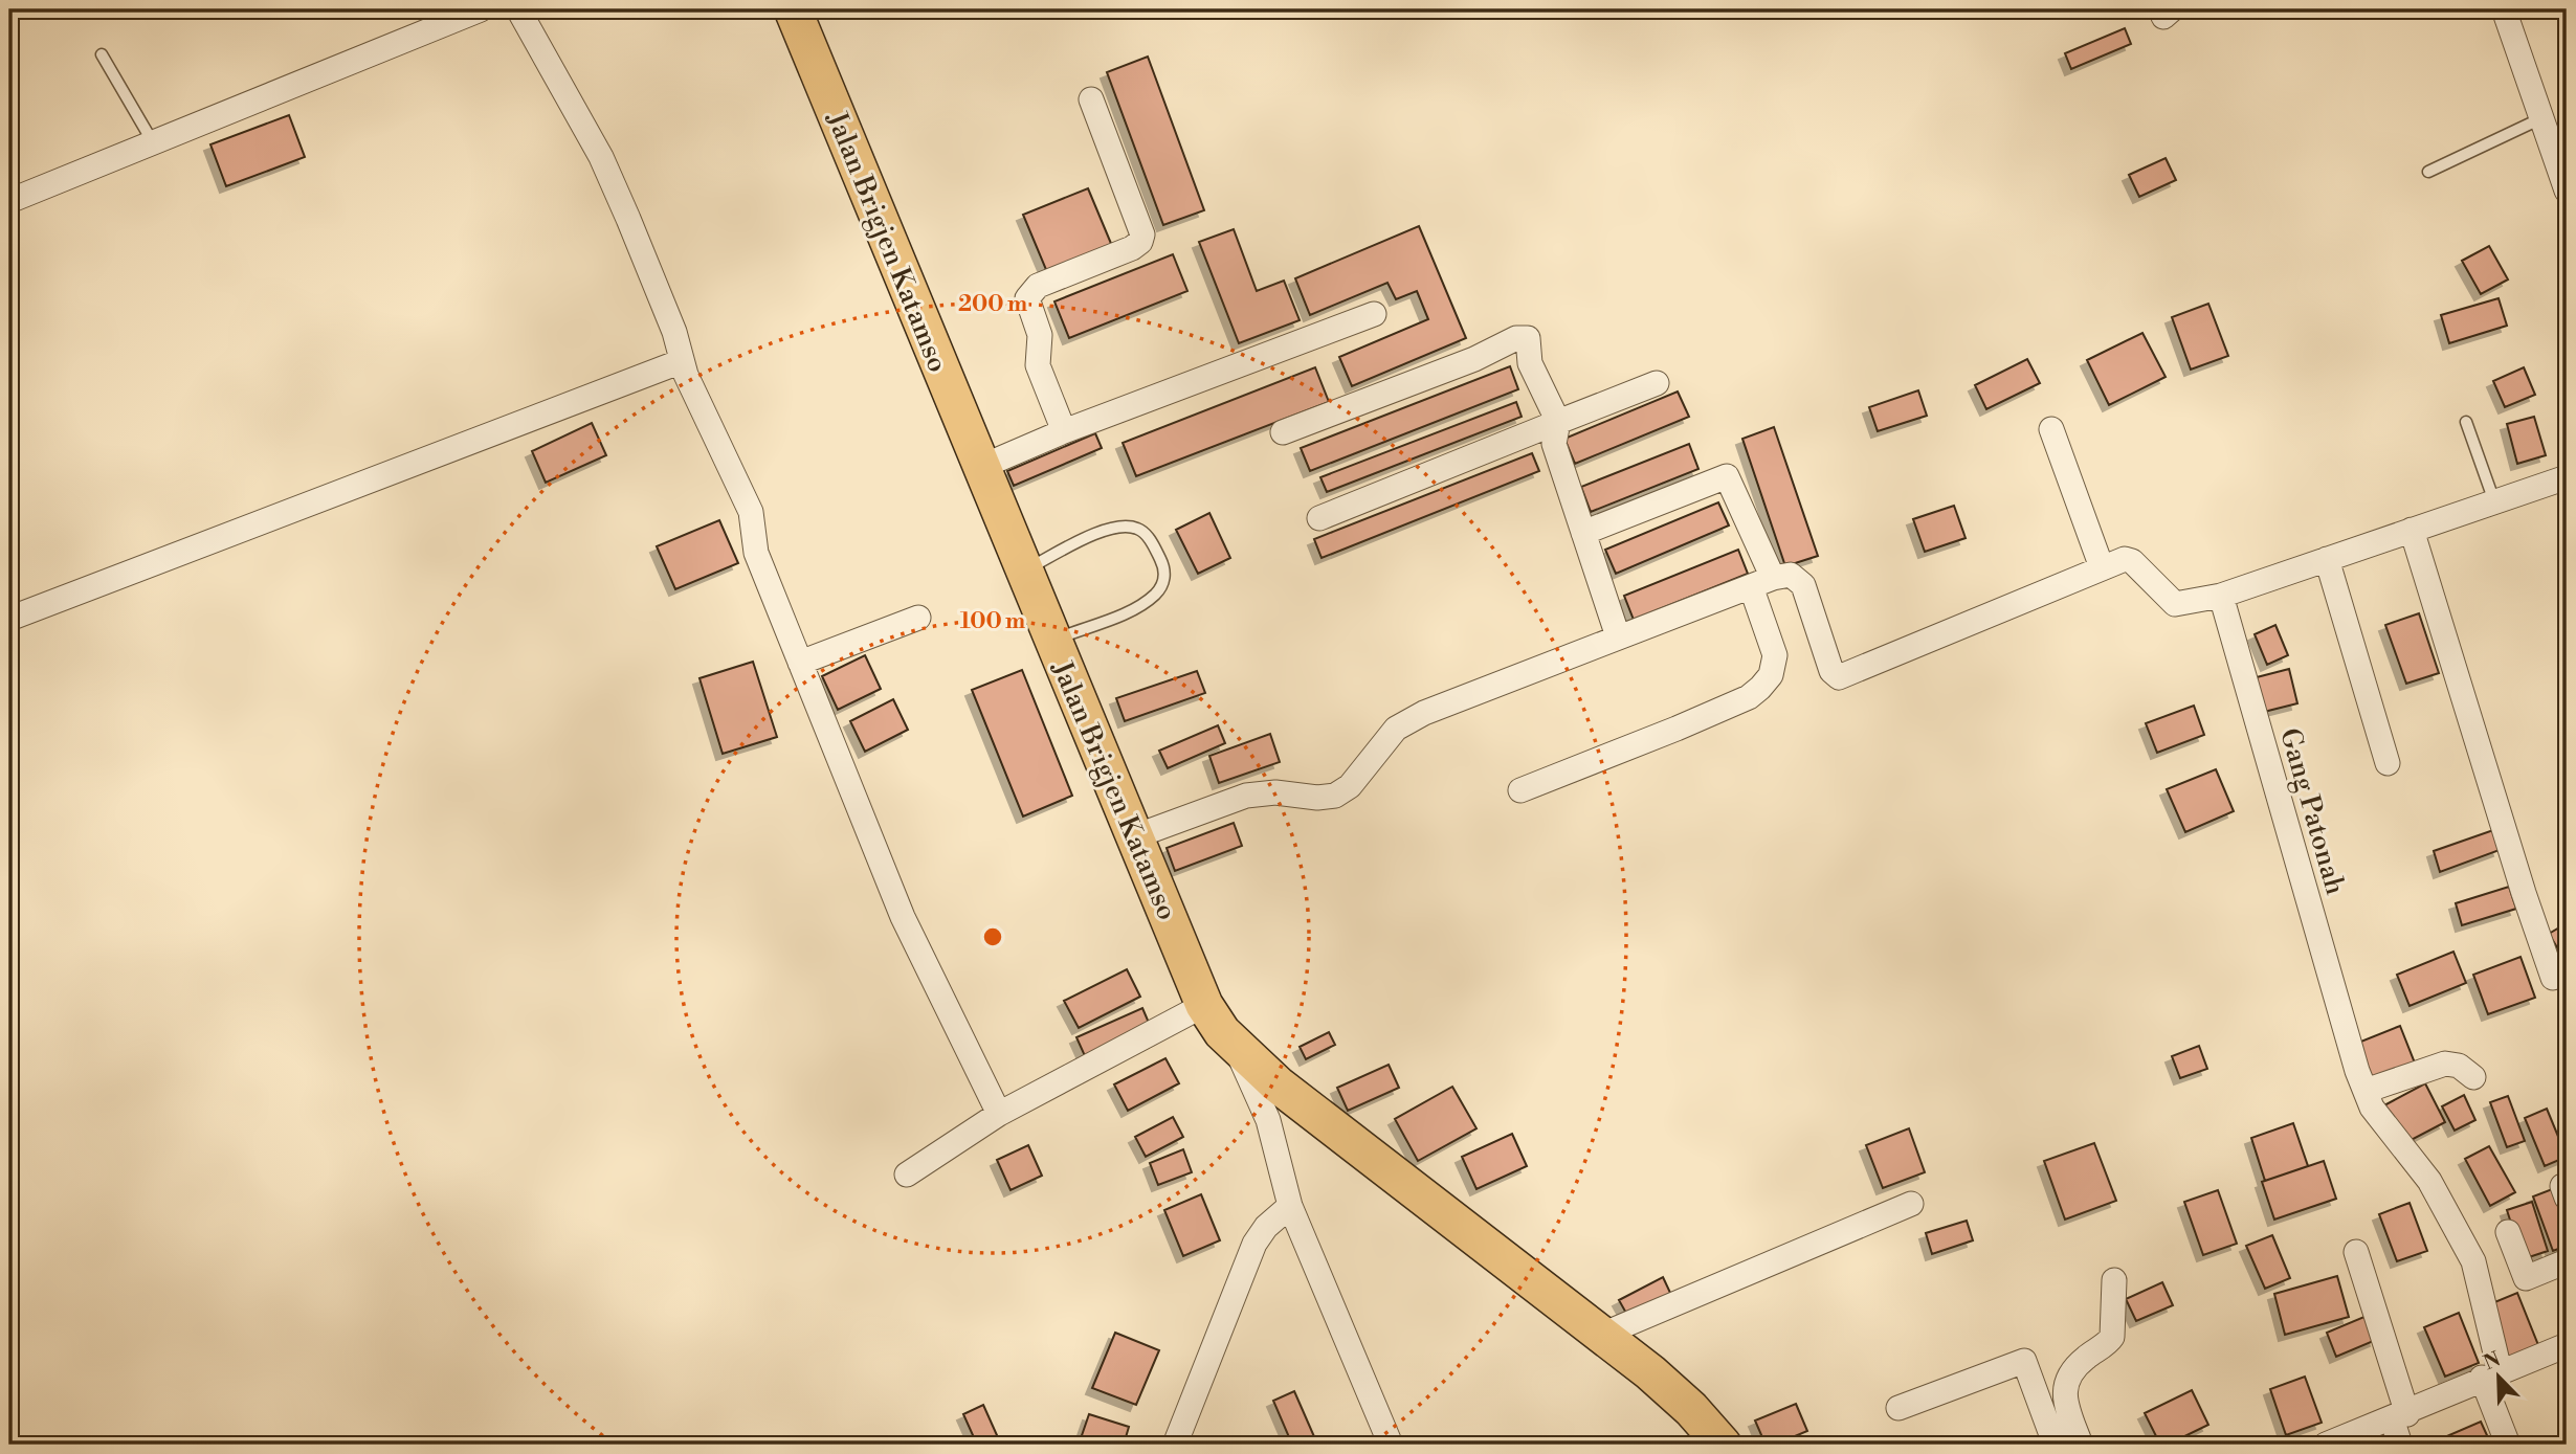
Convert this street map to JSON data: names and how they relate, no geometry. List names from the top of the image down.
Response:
{
  "streets": {
    "main road": ["Jalan Brigjen Katamso"],
    "street": ["Gang Patonah"]
  },
  "north": "top left",
  "rings": ["200 m", "100 m"]
}
